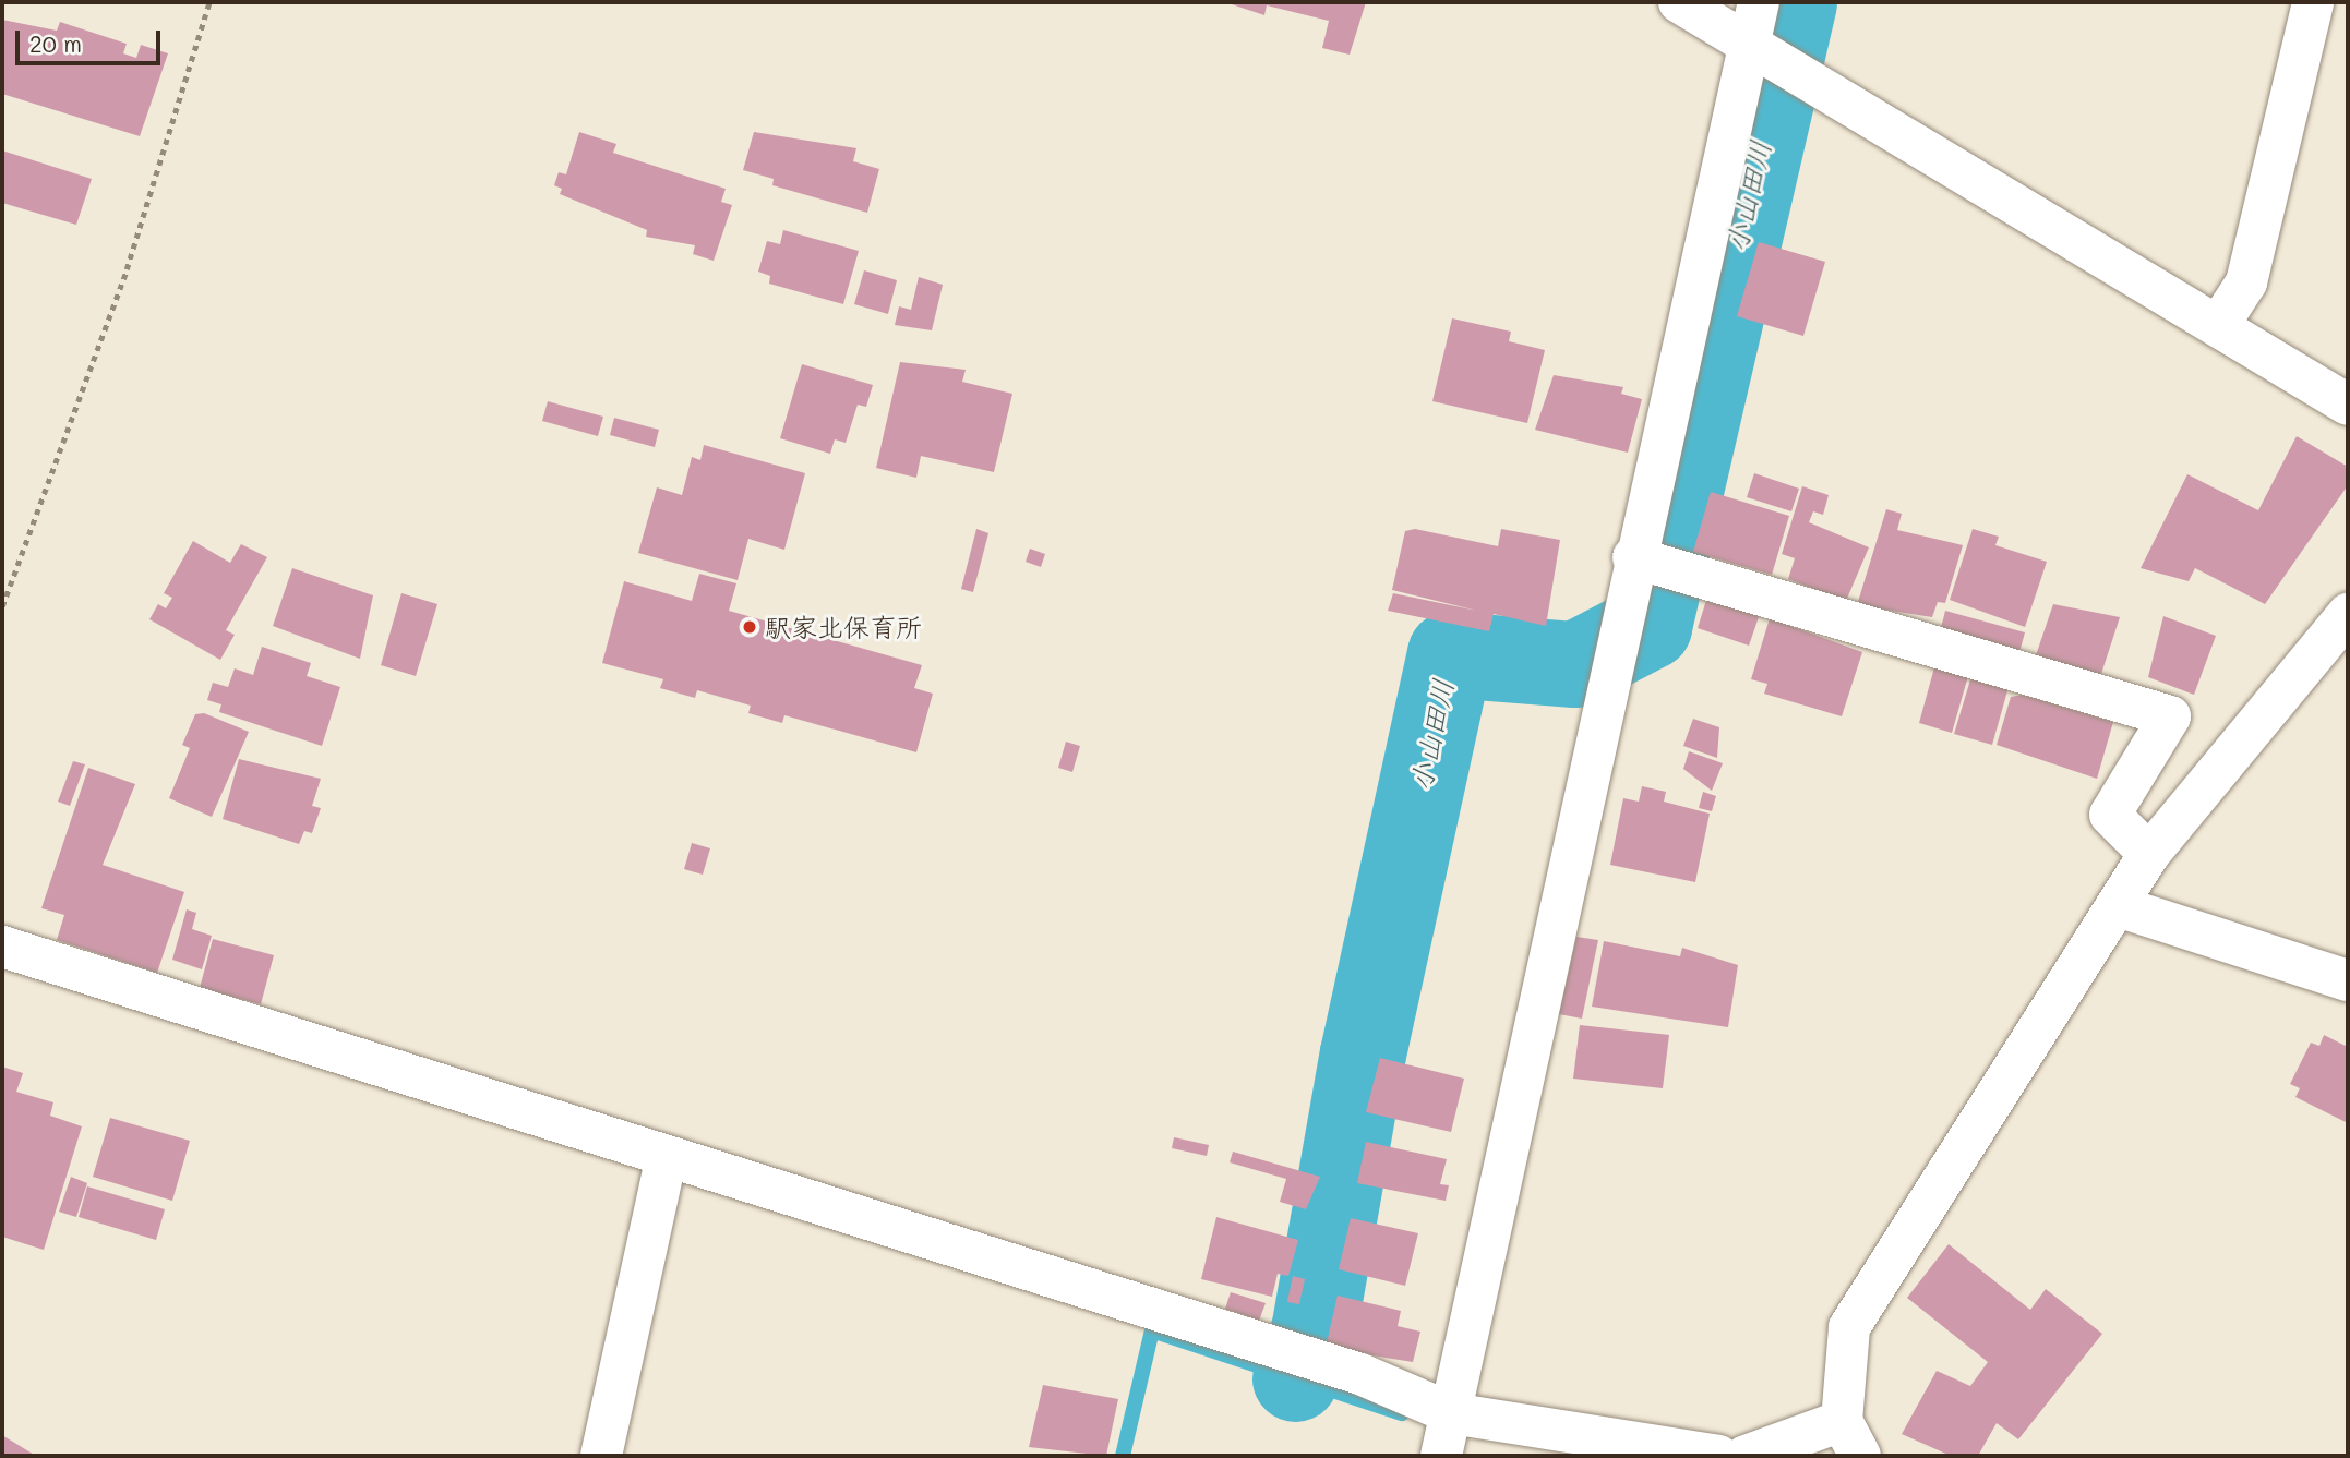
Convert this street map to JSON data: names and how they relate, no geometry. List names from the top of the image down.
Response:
{
  "water": ["小山田川"],
  "places": ["駅家北保育所"],
  "scale_bar": "20 m"
}
